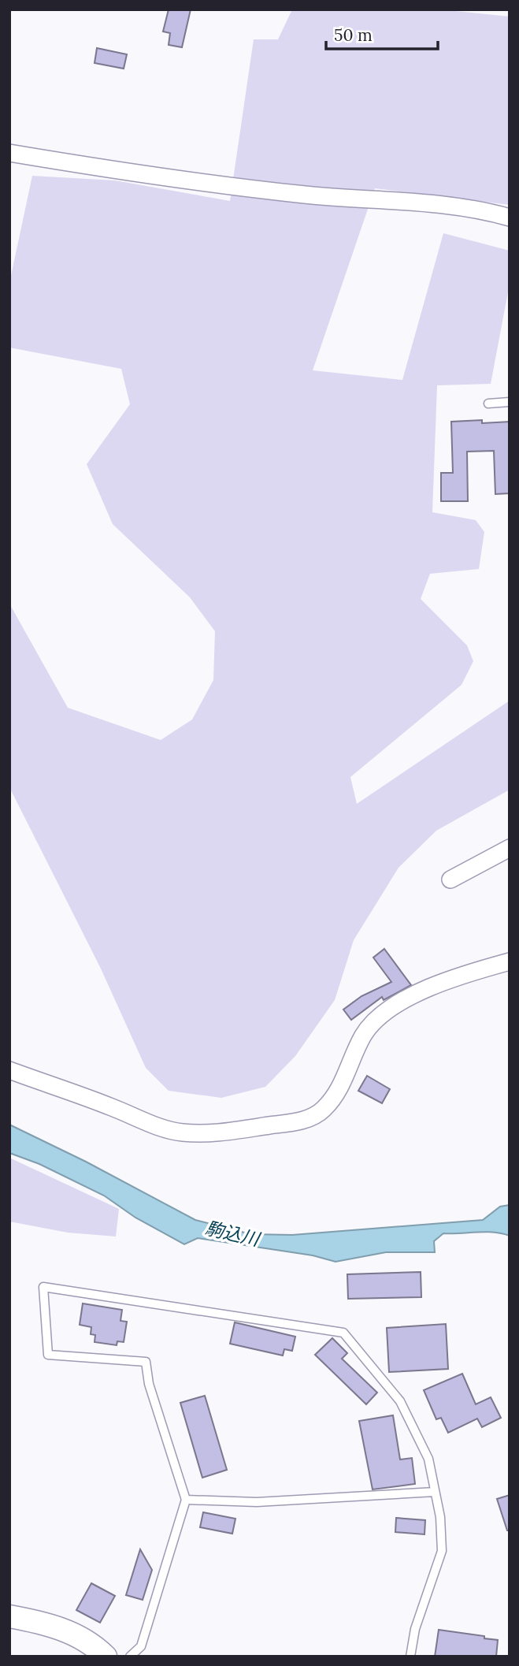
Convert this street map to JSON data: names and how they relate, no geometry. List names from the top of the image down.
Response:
{
  "water": ["駒込川"],
  "scale_bar": "50 m"
}
